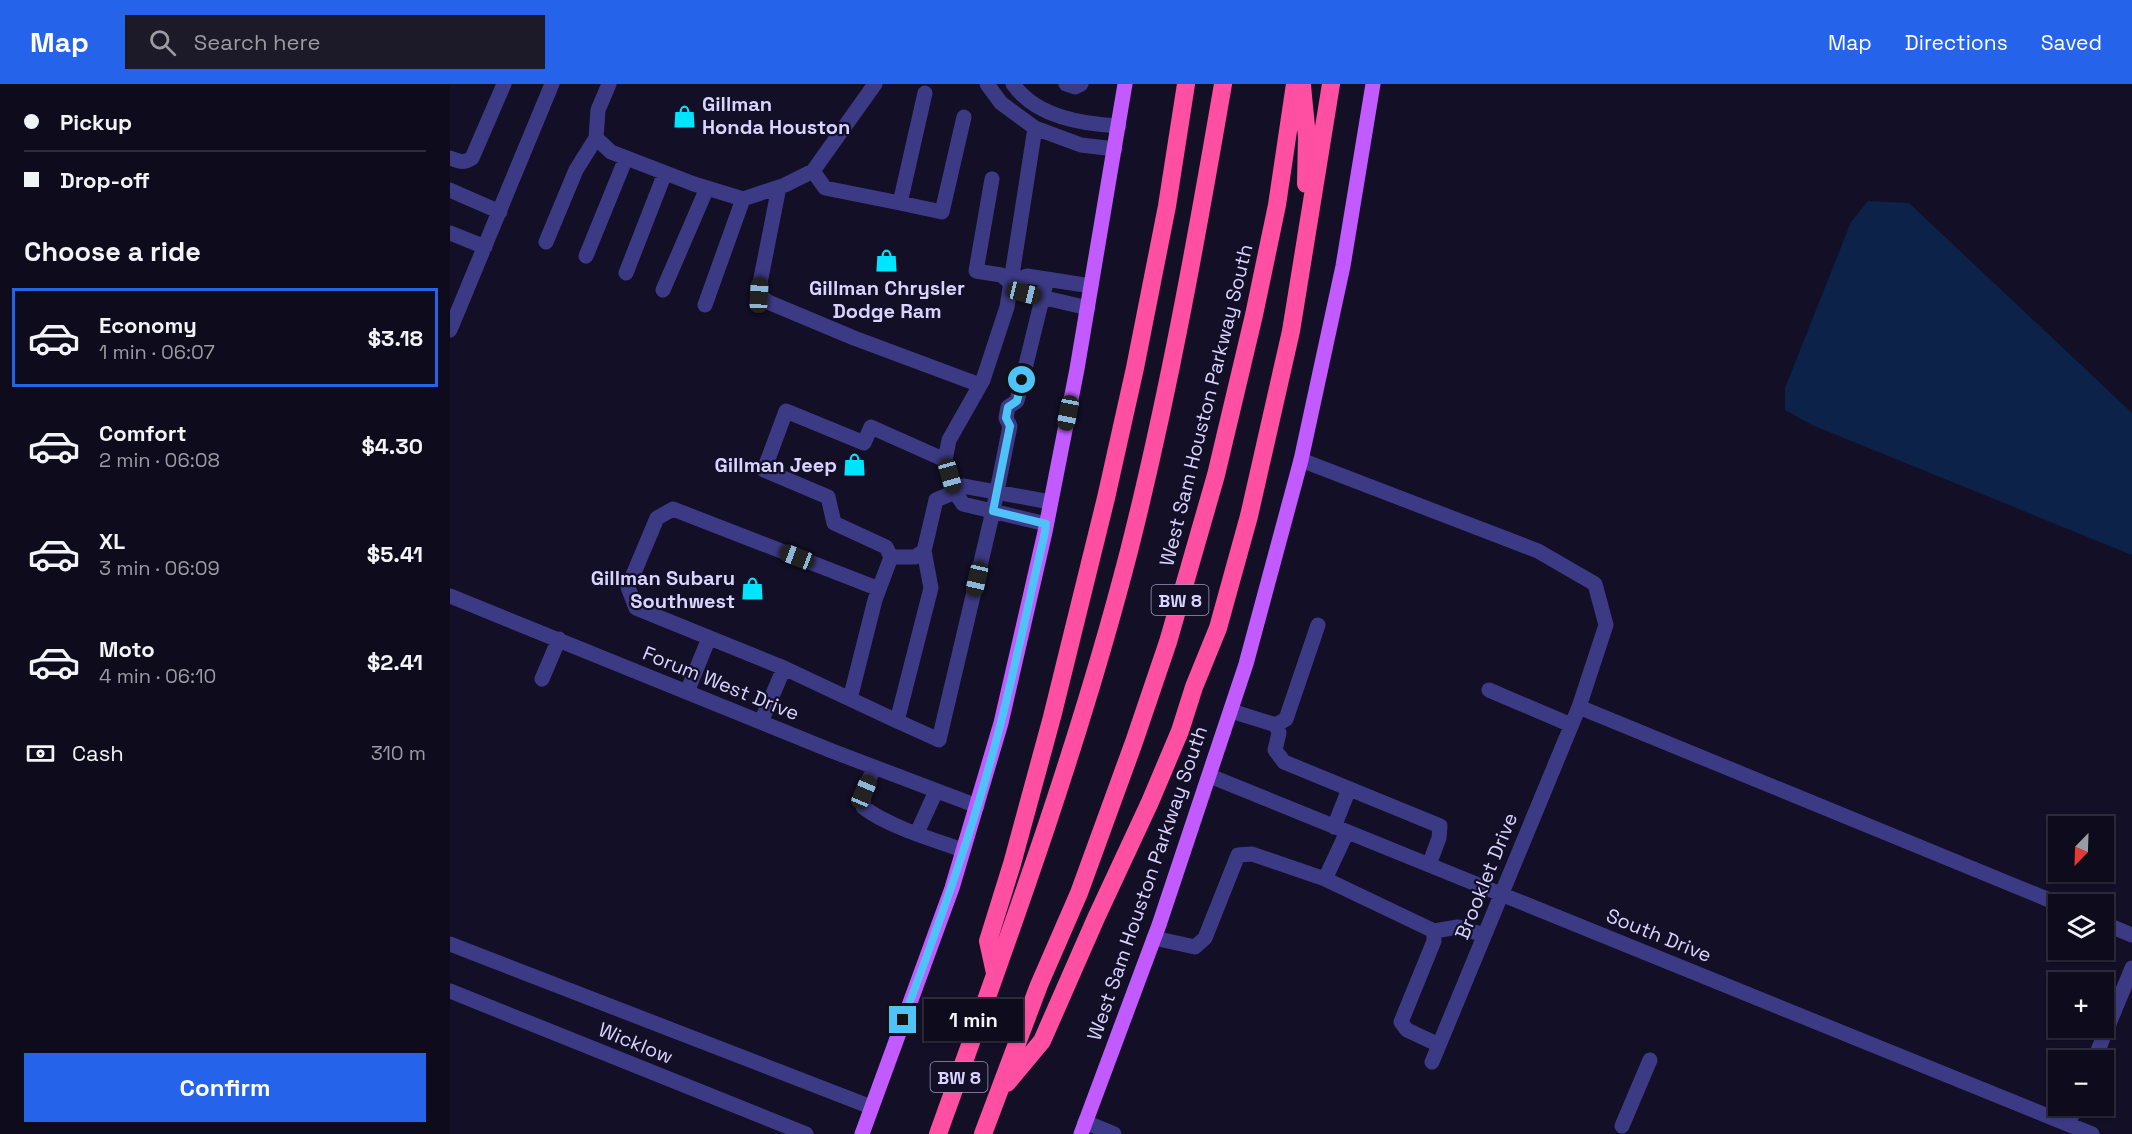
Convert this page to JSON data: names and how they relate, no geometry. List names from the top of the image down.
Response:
{
  "streets": {
    "highway": ["West Sam Houston Parkway South", "BW 8"],
    "street": [
      "Forum West Drive",
      "Brooklet Drive",
      "South Drive",
      "Wicklow"
    ]
  },
  "crossings": [
    ["West Sam Houston Parkway South", "Brooklet Drive"],
    ["West Sam Houston Parkway South", "South Drive"],
    ["Brooklet Drive", "South Drive"]
  ],
  "places": {
    "shop": [
      "Gillman Honda Houston",
      "Gillman Chrysler Dodge Ram",
      "Gillman Jeep",
      "Gillman Subaru Southwest"
    ]
  },
  "north": "bottom left",
  "page": {
    "header": "Map",
    "search": "Search here",
    "nav": ["Map", "Directions", "Saved"],
    "banner": ["Pickup", "Drop-off"],
    "heading": "Choose a ride",
    "list": [
      {
        "name": "Economy",
        "note": "1 min · 06:07",
        "value": "$3.18"
      },
      {
        "name": "Comfort",
        "note": "2 min · 06:08",
        "value": "$4.30"
      },
      {
        "name": "XL",
        "note": "3 min · 06:09",
        "value": "$5.41"
      },
      {
        "name": "Moto",
        "note": "4 min · 06:10",
        "value": "$2.41"
      }
    ],
    "pay": ["Cash", "310 m"],
    "map_buttons": ["+", "−"],
    "bubble": "1 min",
    "buttons": "Confirm"
  }
}
